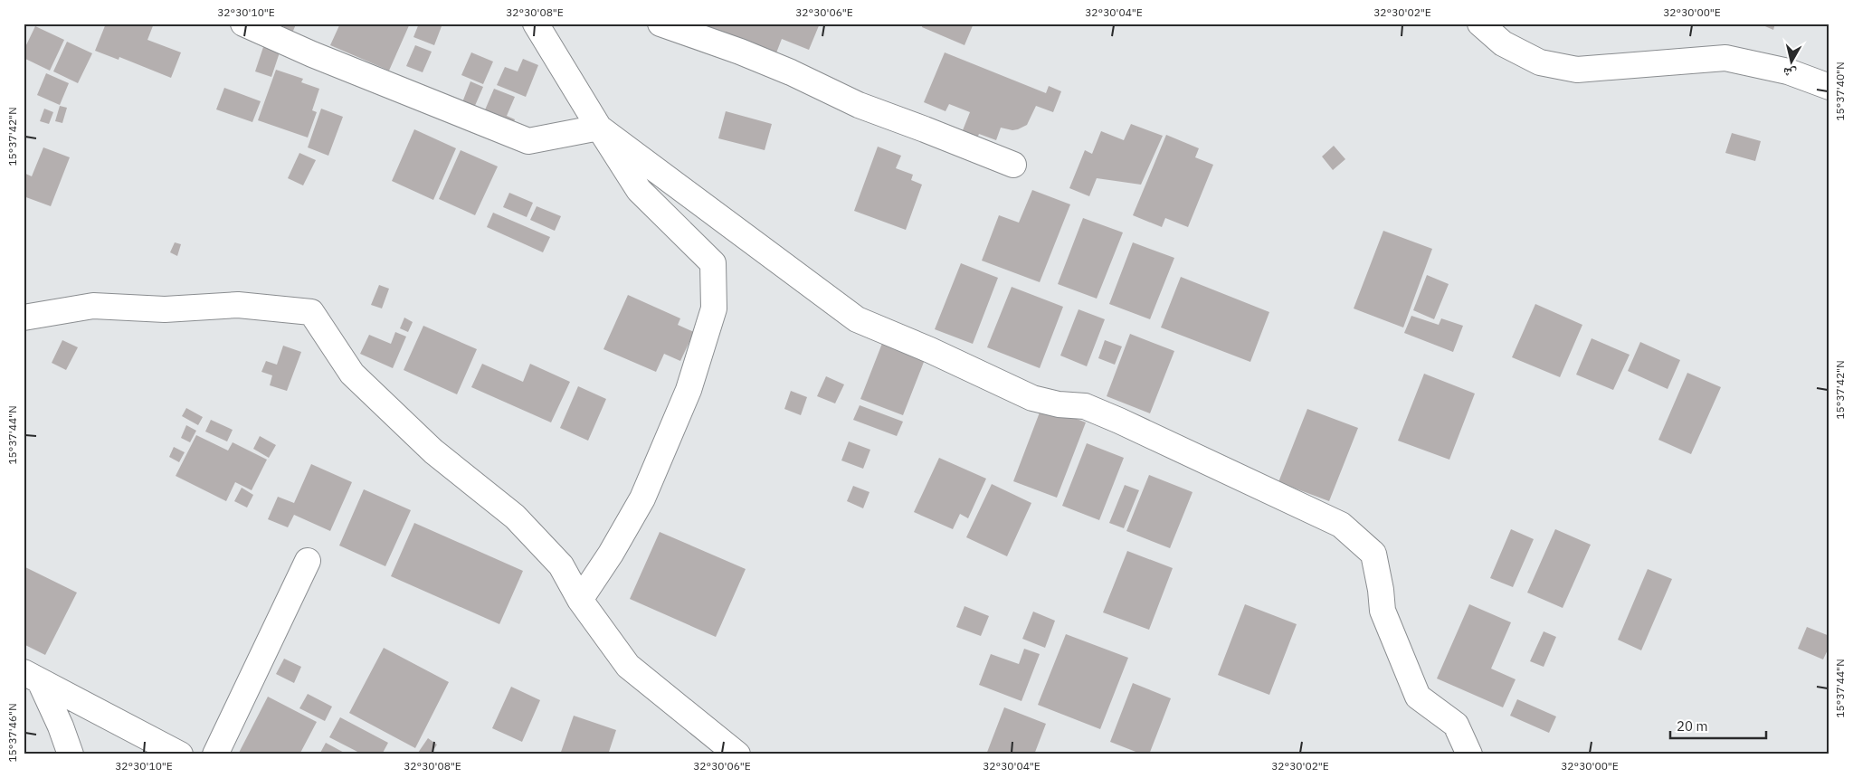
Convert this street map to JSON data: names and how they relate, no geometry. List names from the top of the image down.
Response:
{
  "scale_bar": "20 m",
  "north": "bottom",
  "coordinates": [
    "32°30'10\"E",
    "32°30'08\"E",
    "32°30'06\"E",
    "32°30'04\"E",
    "32°30'02\"E",
    "32°30'00\"E",
    "15°37'40\"N",
    "15°37'42\"N",
    "15°37'44\"N",
    "15°37'46\"N"
  ]
}
